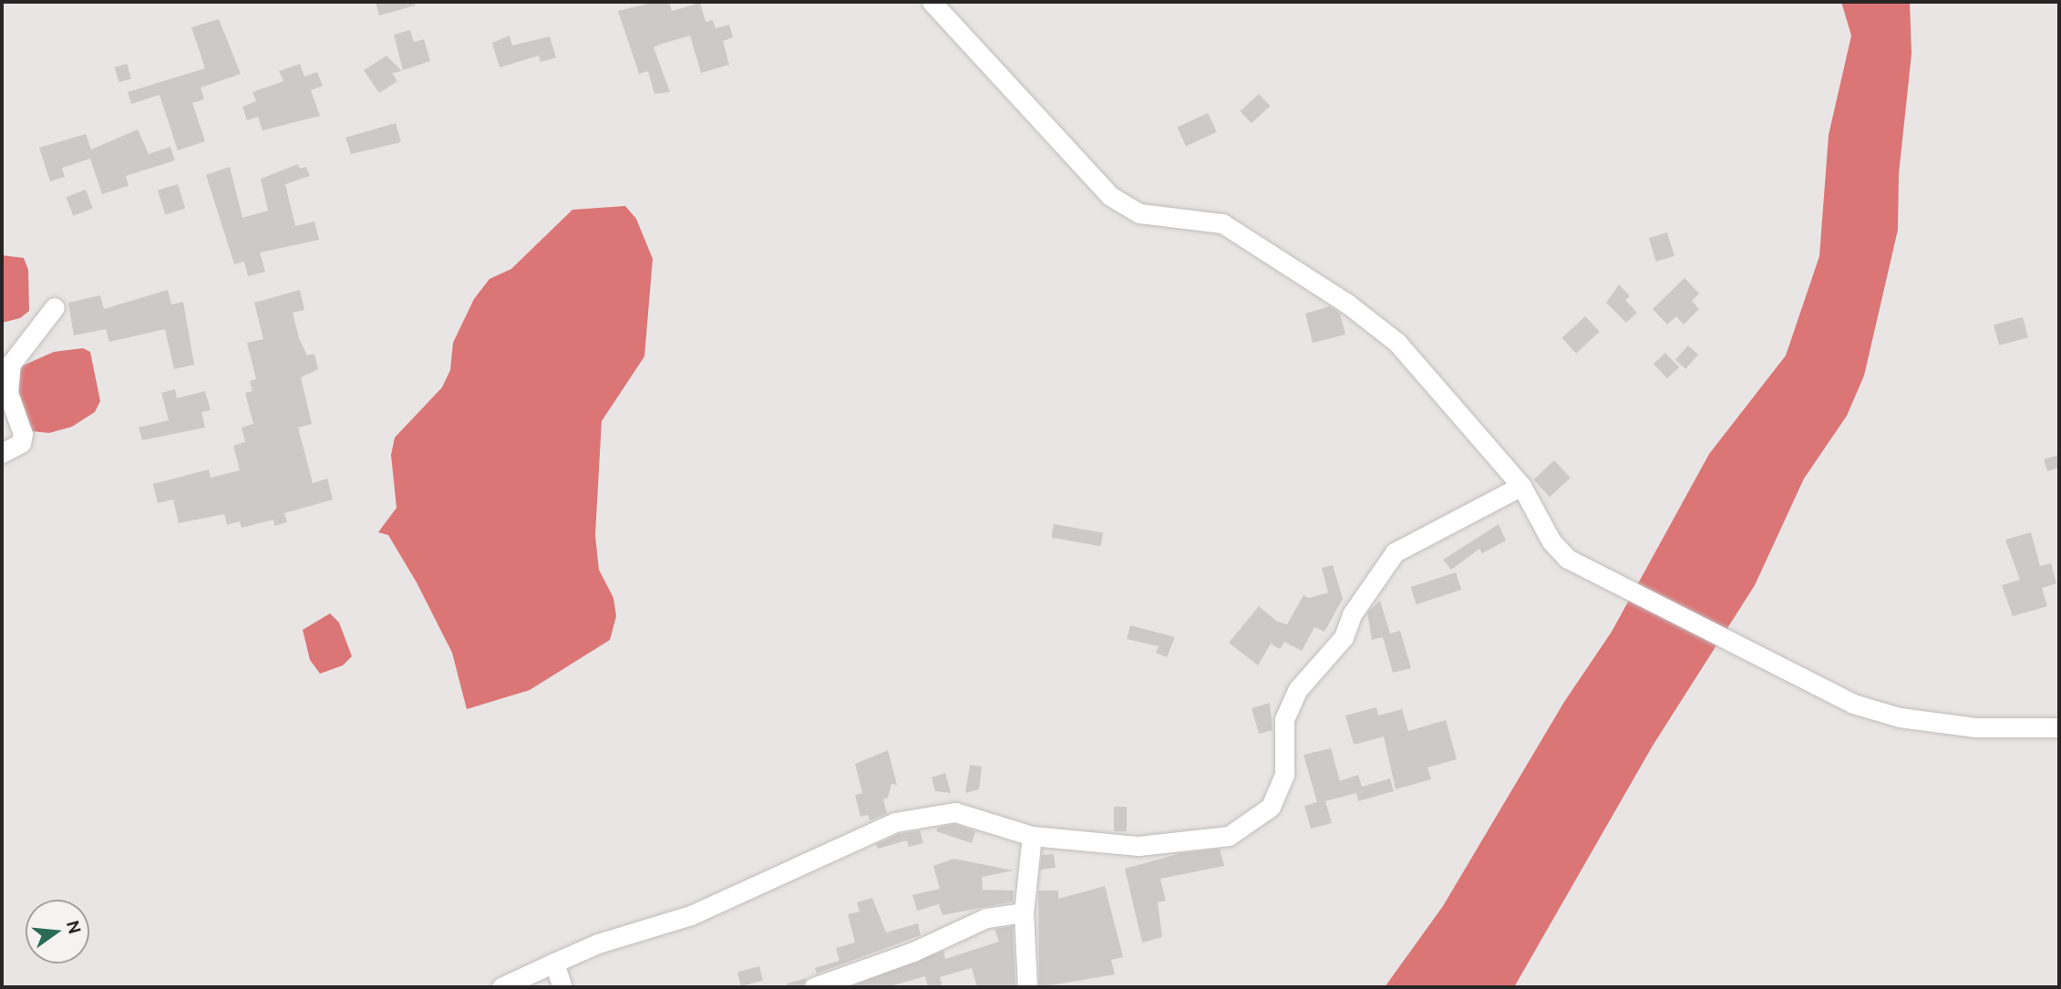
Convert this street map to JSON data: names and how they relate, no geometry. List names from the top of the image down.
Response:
{
  "north": "right"
}
